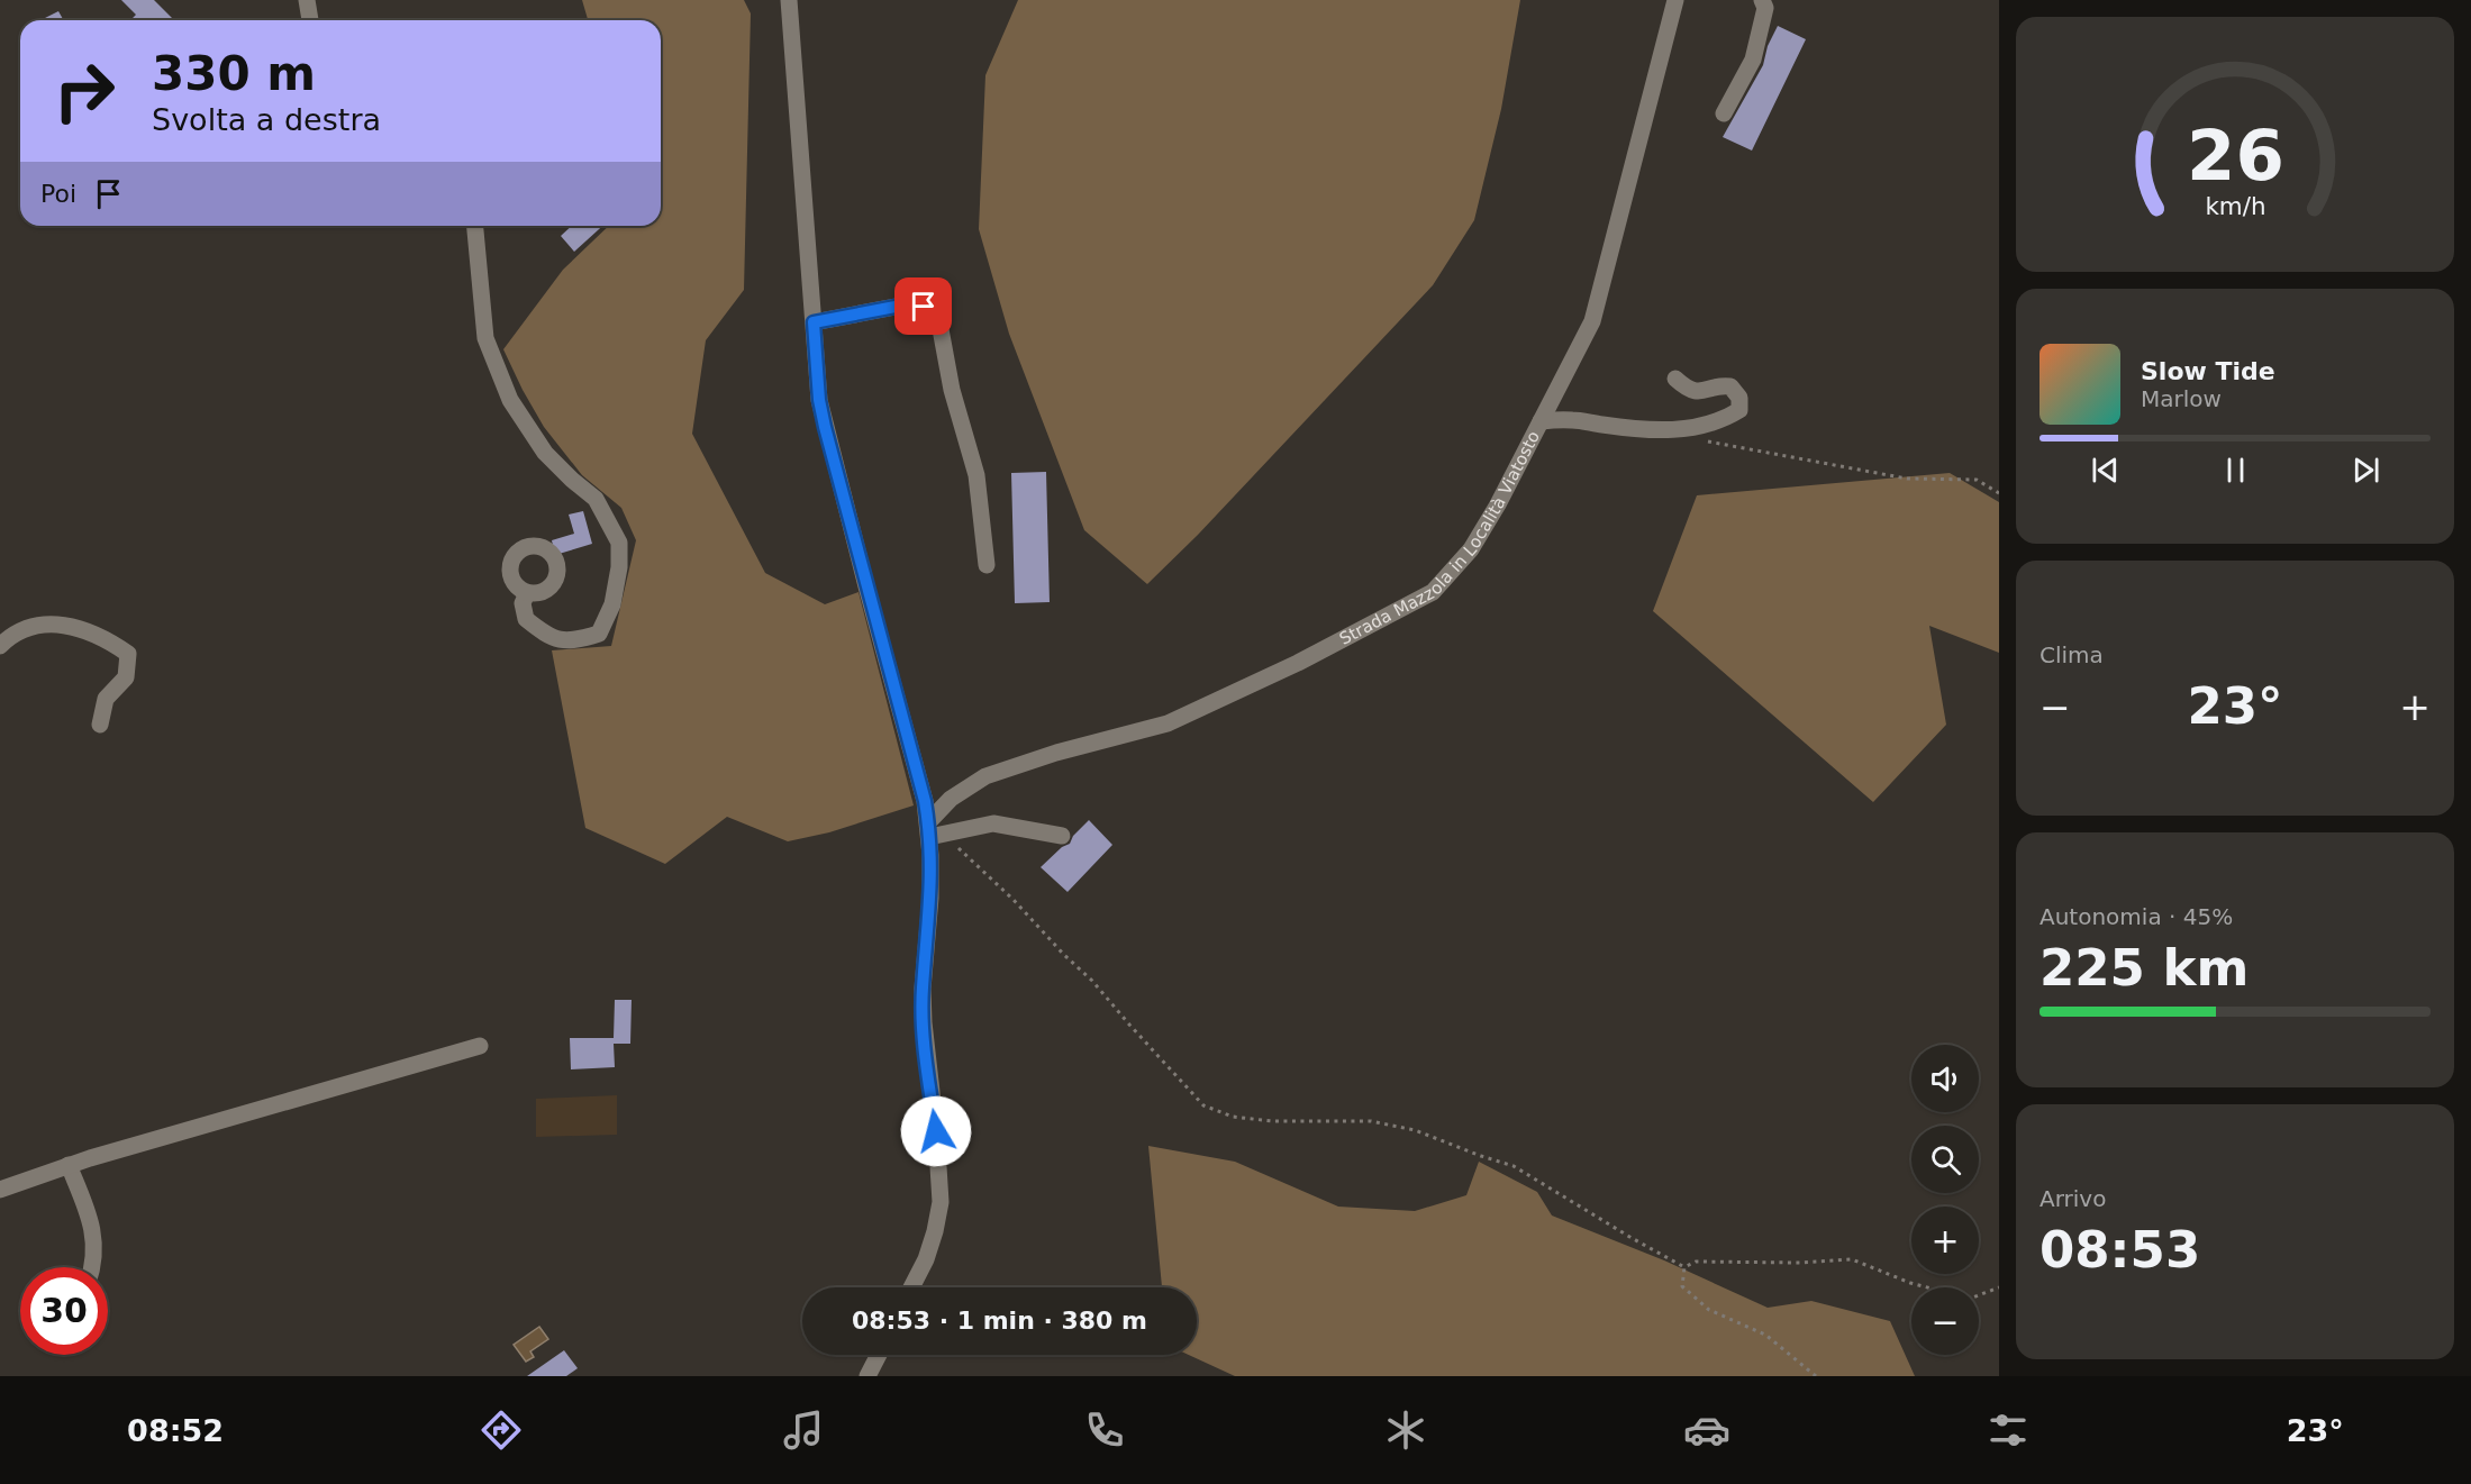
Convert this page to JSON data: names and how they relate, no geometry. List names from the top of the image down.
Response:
{
  "streets": {
    "street": ["Strada Mazzola in Località Viatosto"]
  },
  "page": {
    "turn": ["330 m", "Svolta a destra"],
    "then": "Poi",
    "song": ["Slow Tide", "Marlow"],
    "tile": [
      "Clima",
      ["Autonomia · 45%", "225 km"],
      ["Arrivo", "08:53"]
    ],
    "heat": ["−", "23°", "+"],
    "map_buttons": ["+", "−"],
    "limit": "30",
    "trip": "08:53 · 1 min · 380 m",
    "tabs": ["08:52", "23°"],
    "gauge": ["26", "km/h"]
  }
}
